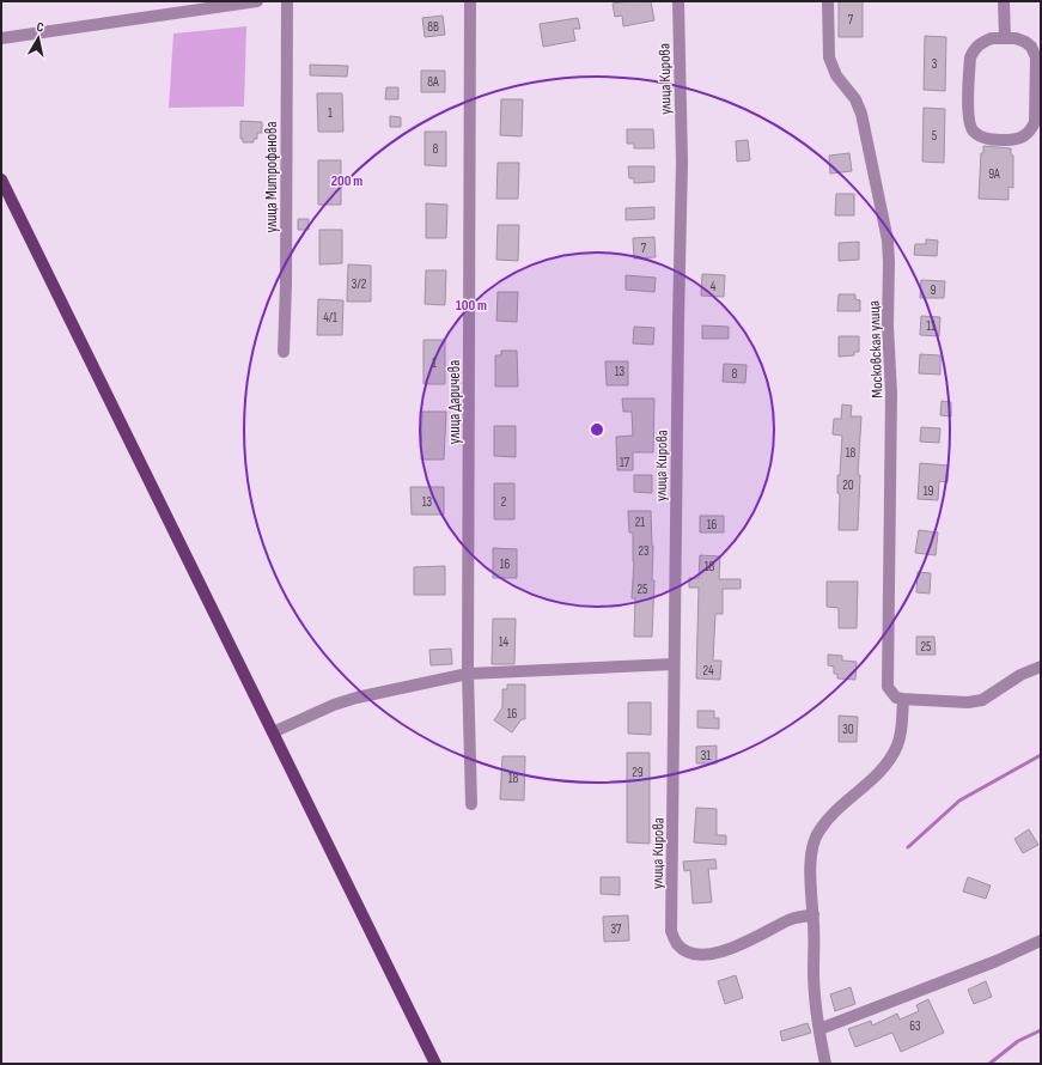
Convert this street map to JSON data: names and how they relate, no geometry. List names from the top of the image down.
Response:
{
  "streets": {
    "street": [
      "улица Кирова",
      "улица Митрофанова",
      "Московская улица",
      "улица Даричева"
    ]
  },
  "house_numbers": [
    "7",
    "8В",
    "3",
    "8А",
    "1",
    "5",
    "8",
    "9А",
    "7",
    "3/2",
    "4",
    "9",
    "4/1",
    "11",
    "1",
    "13",
    "8",
    "18",
    "17",
    "20",
    "19",
    "13",
    "2",
    "21",
    "16",
    "23",
    "16",
    "18",
    "25",
    "14",
    "25",
    "24",
    "16",
    "30",
    "31",
    "29",
    "18",
    "37",
    "63"
  ],
  "north": "top",
  "rings": ["200 m", "100 m"]
}
